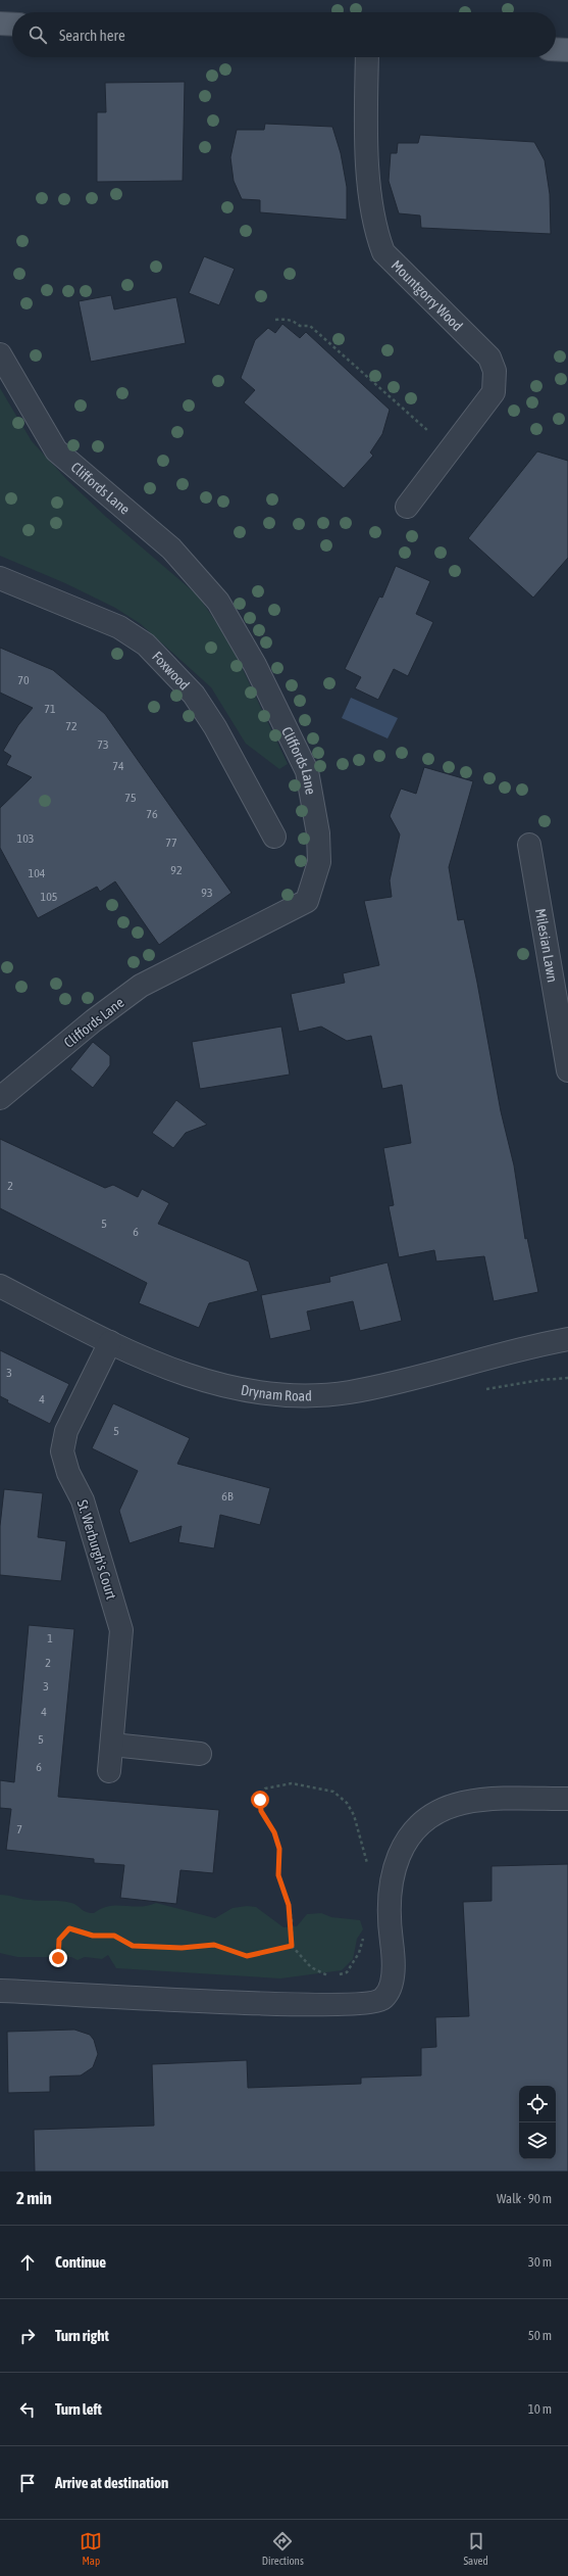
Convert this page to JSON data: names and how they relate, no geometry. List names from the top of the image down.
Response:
{
  "streets": {
    "street": [
      "Mountgorry Wood",
      "Cliffords Lane",
      "Foxwood",
      "Milesian Lawn",
      "Drynam Road",
      "St. Werburgh's Court"
    ]
  },
  "crossings": [
    ["Drynam Road", "St. Werburgh's Court"]
  ],
  "house_numbers": [
    "70",
    "71",
    "72",
    "73",
    "74",
    "75",
    "76",
    "103",
    "77",
    "92",
    "104",
    "93",
    "105",
    "2",
    "5",
    "6",
    "3",
    "4",
    "5",
    "6B",
    "1",
    "2",
    "3",
    "4",
    "5",
    "6",
    "7"
  ],
  "page": {
    "search": "Search here",
    "heading": ["2 min", "Walk · 90 m"],
    "list": [
      ["Continue", "30 m"],
      ["Turn right", "50 m"],
      ["Turn left", "10 m"],
      "Arrive at destination"
    ],
    "nav": ["Map", "Directions", "Saved"]
  }
}
